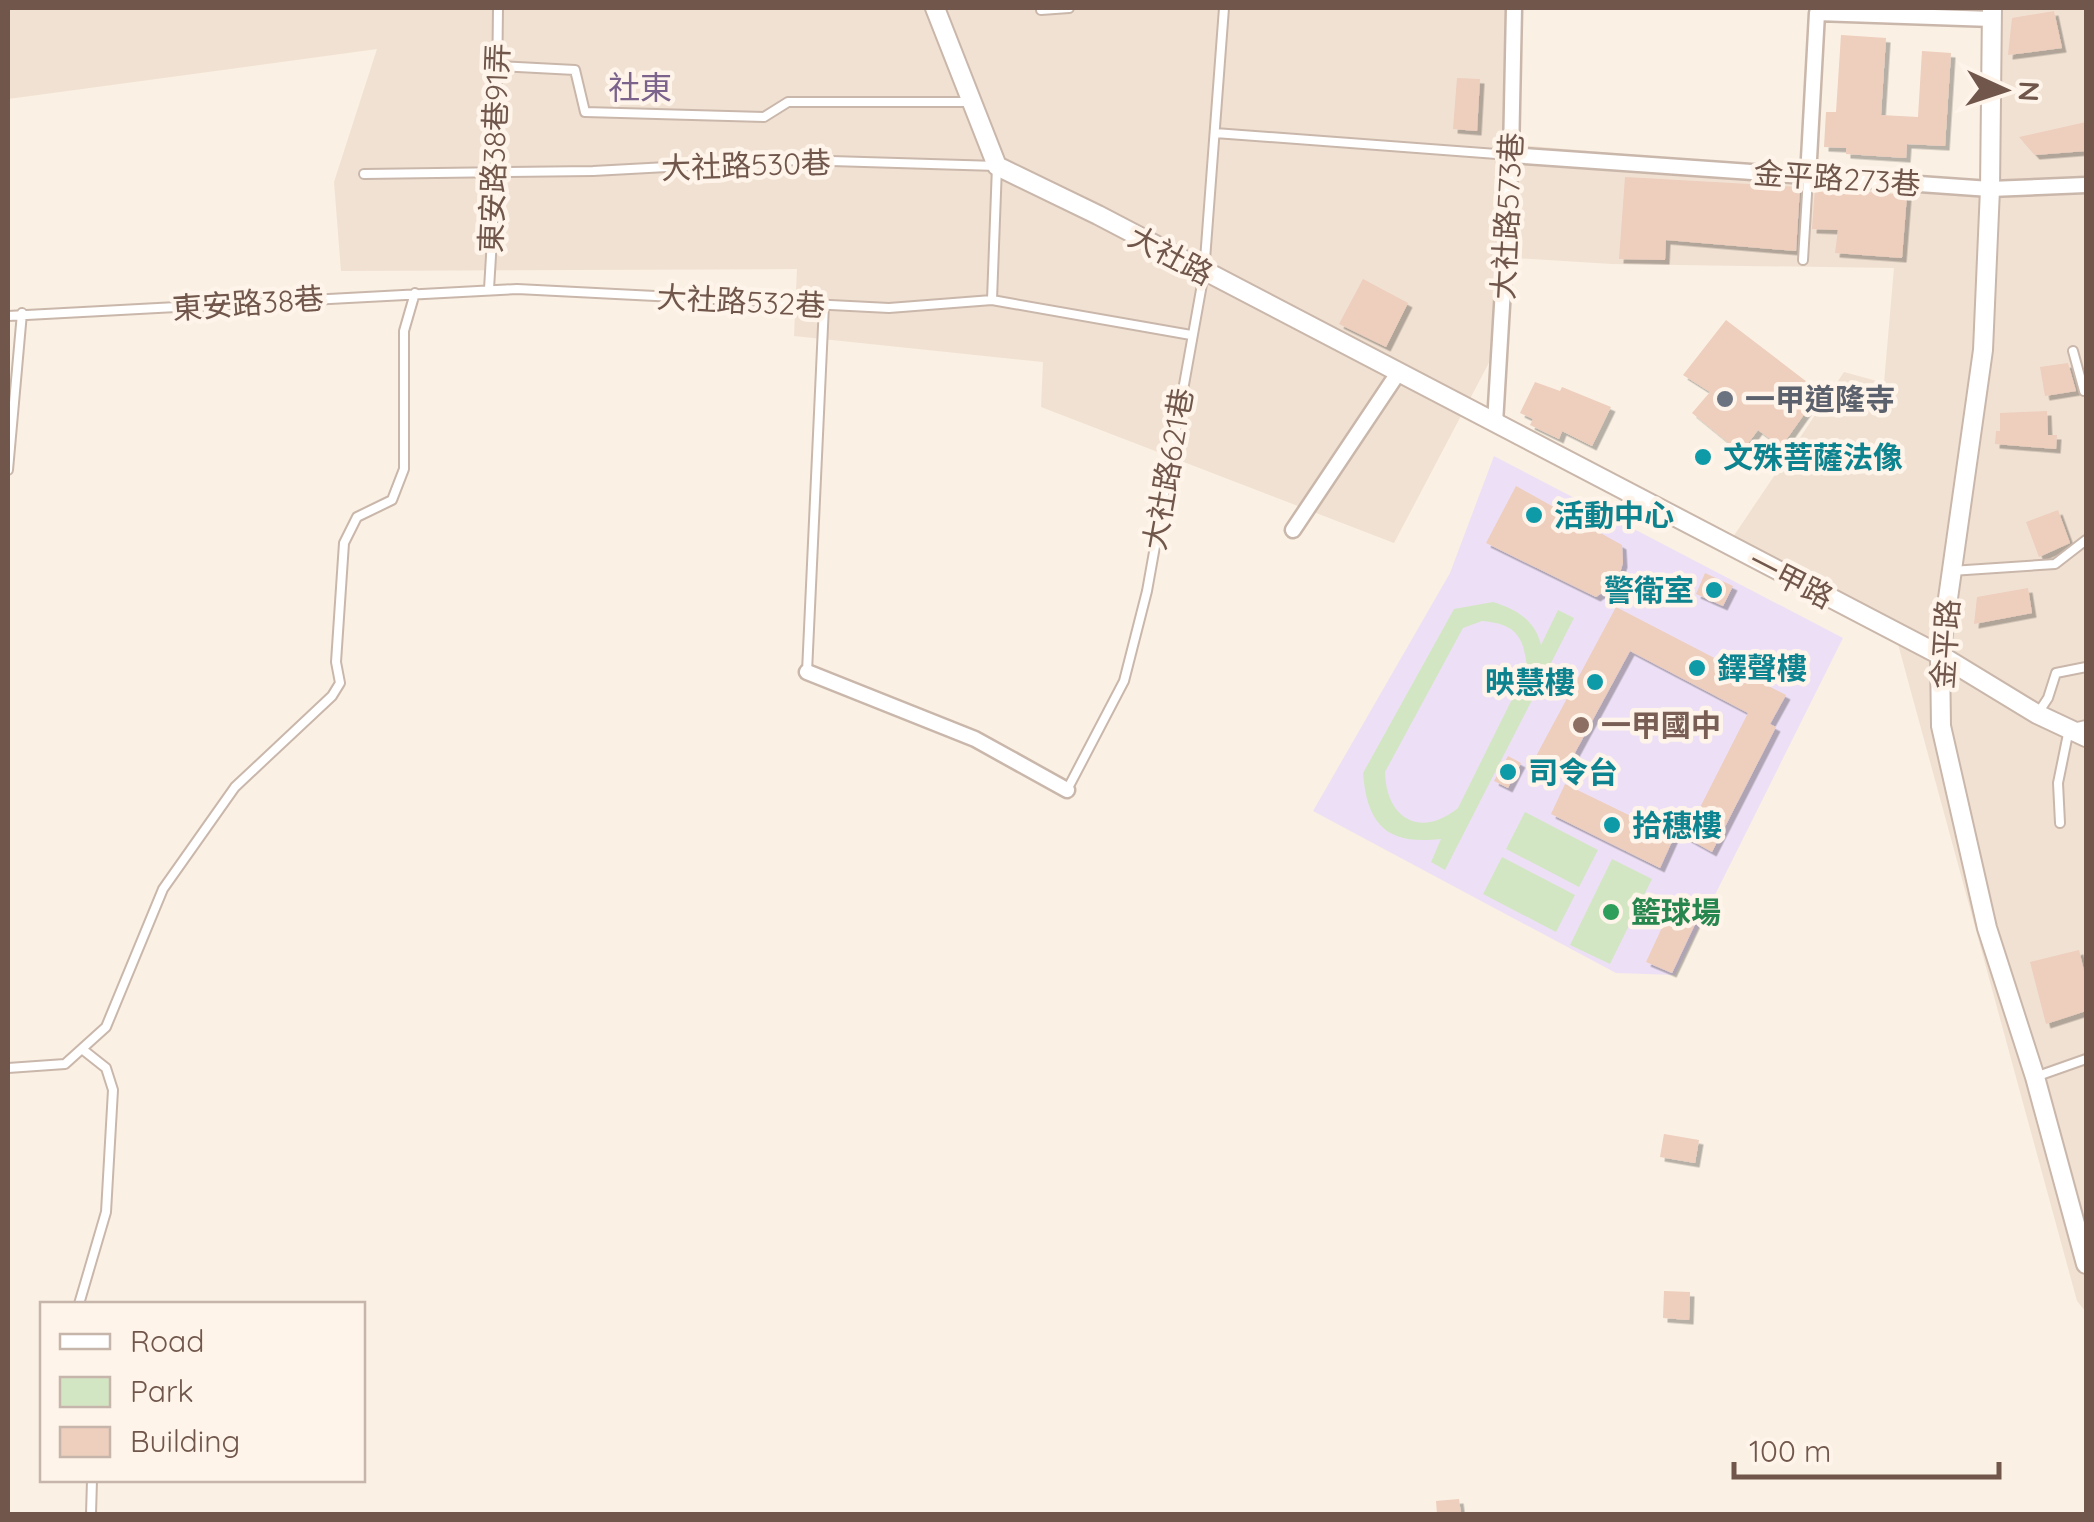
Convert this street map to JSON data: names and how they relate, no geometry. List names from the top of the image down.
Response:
{
  "streets": {
    "street": [
      "金平路273巷",
      "大社路573巷",
      "大社路",
      "一甲路",
      "金平路"
    ],
    "lane": [
      "東安路38巷91弄",
      "大社路530巷",
      "大社路532巷",
      "東安路38巷",
      "大社路621巷"
    ]
  },
  "crossings": [
    ["東安路38巷91弄", "大社路530巷"],
    ["東安路38巷91弄", "大社路532巷"],
    ["東安路38巷91弄", "東安路38巷"],
    ["大社路530巷", "大社路"],
    ["金平路273巷", "大社路573巷"],
    ["金平路273巷", "金平路"],
    ["大社路573巷", "大社路"],
    ["大社路573巷", "一甲路"],
    ["大社路", "大社路621巷"],
    ["大社路", "一甲路"],
    ["大社路532巷", "東安路38巷"],
    ["大社路532巷", "大社路621巷"],
    ["一甲路", "金平路"]
  ],
  "districts": ["社東"],
  "places": [
    "一甲道隆寺",
    "文殊菩薩法像",
    "活動中心",
    "警衛室",
    "鐸聲樓",
    "映慧樓",
    "一甲國中",
    "司令台",
    "拾穗樓",
    "籃球場"
  ],
  "legend": ["Road", "Park", "Building"],
  "scale_bar": "100 m",
  "north": "right"
}
